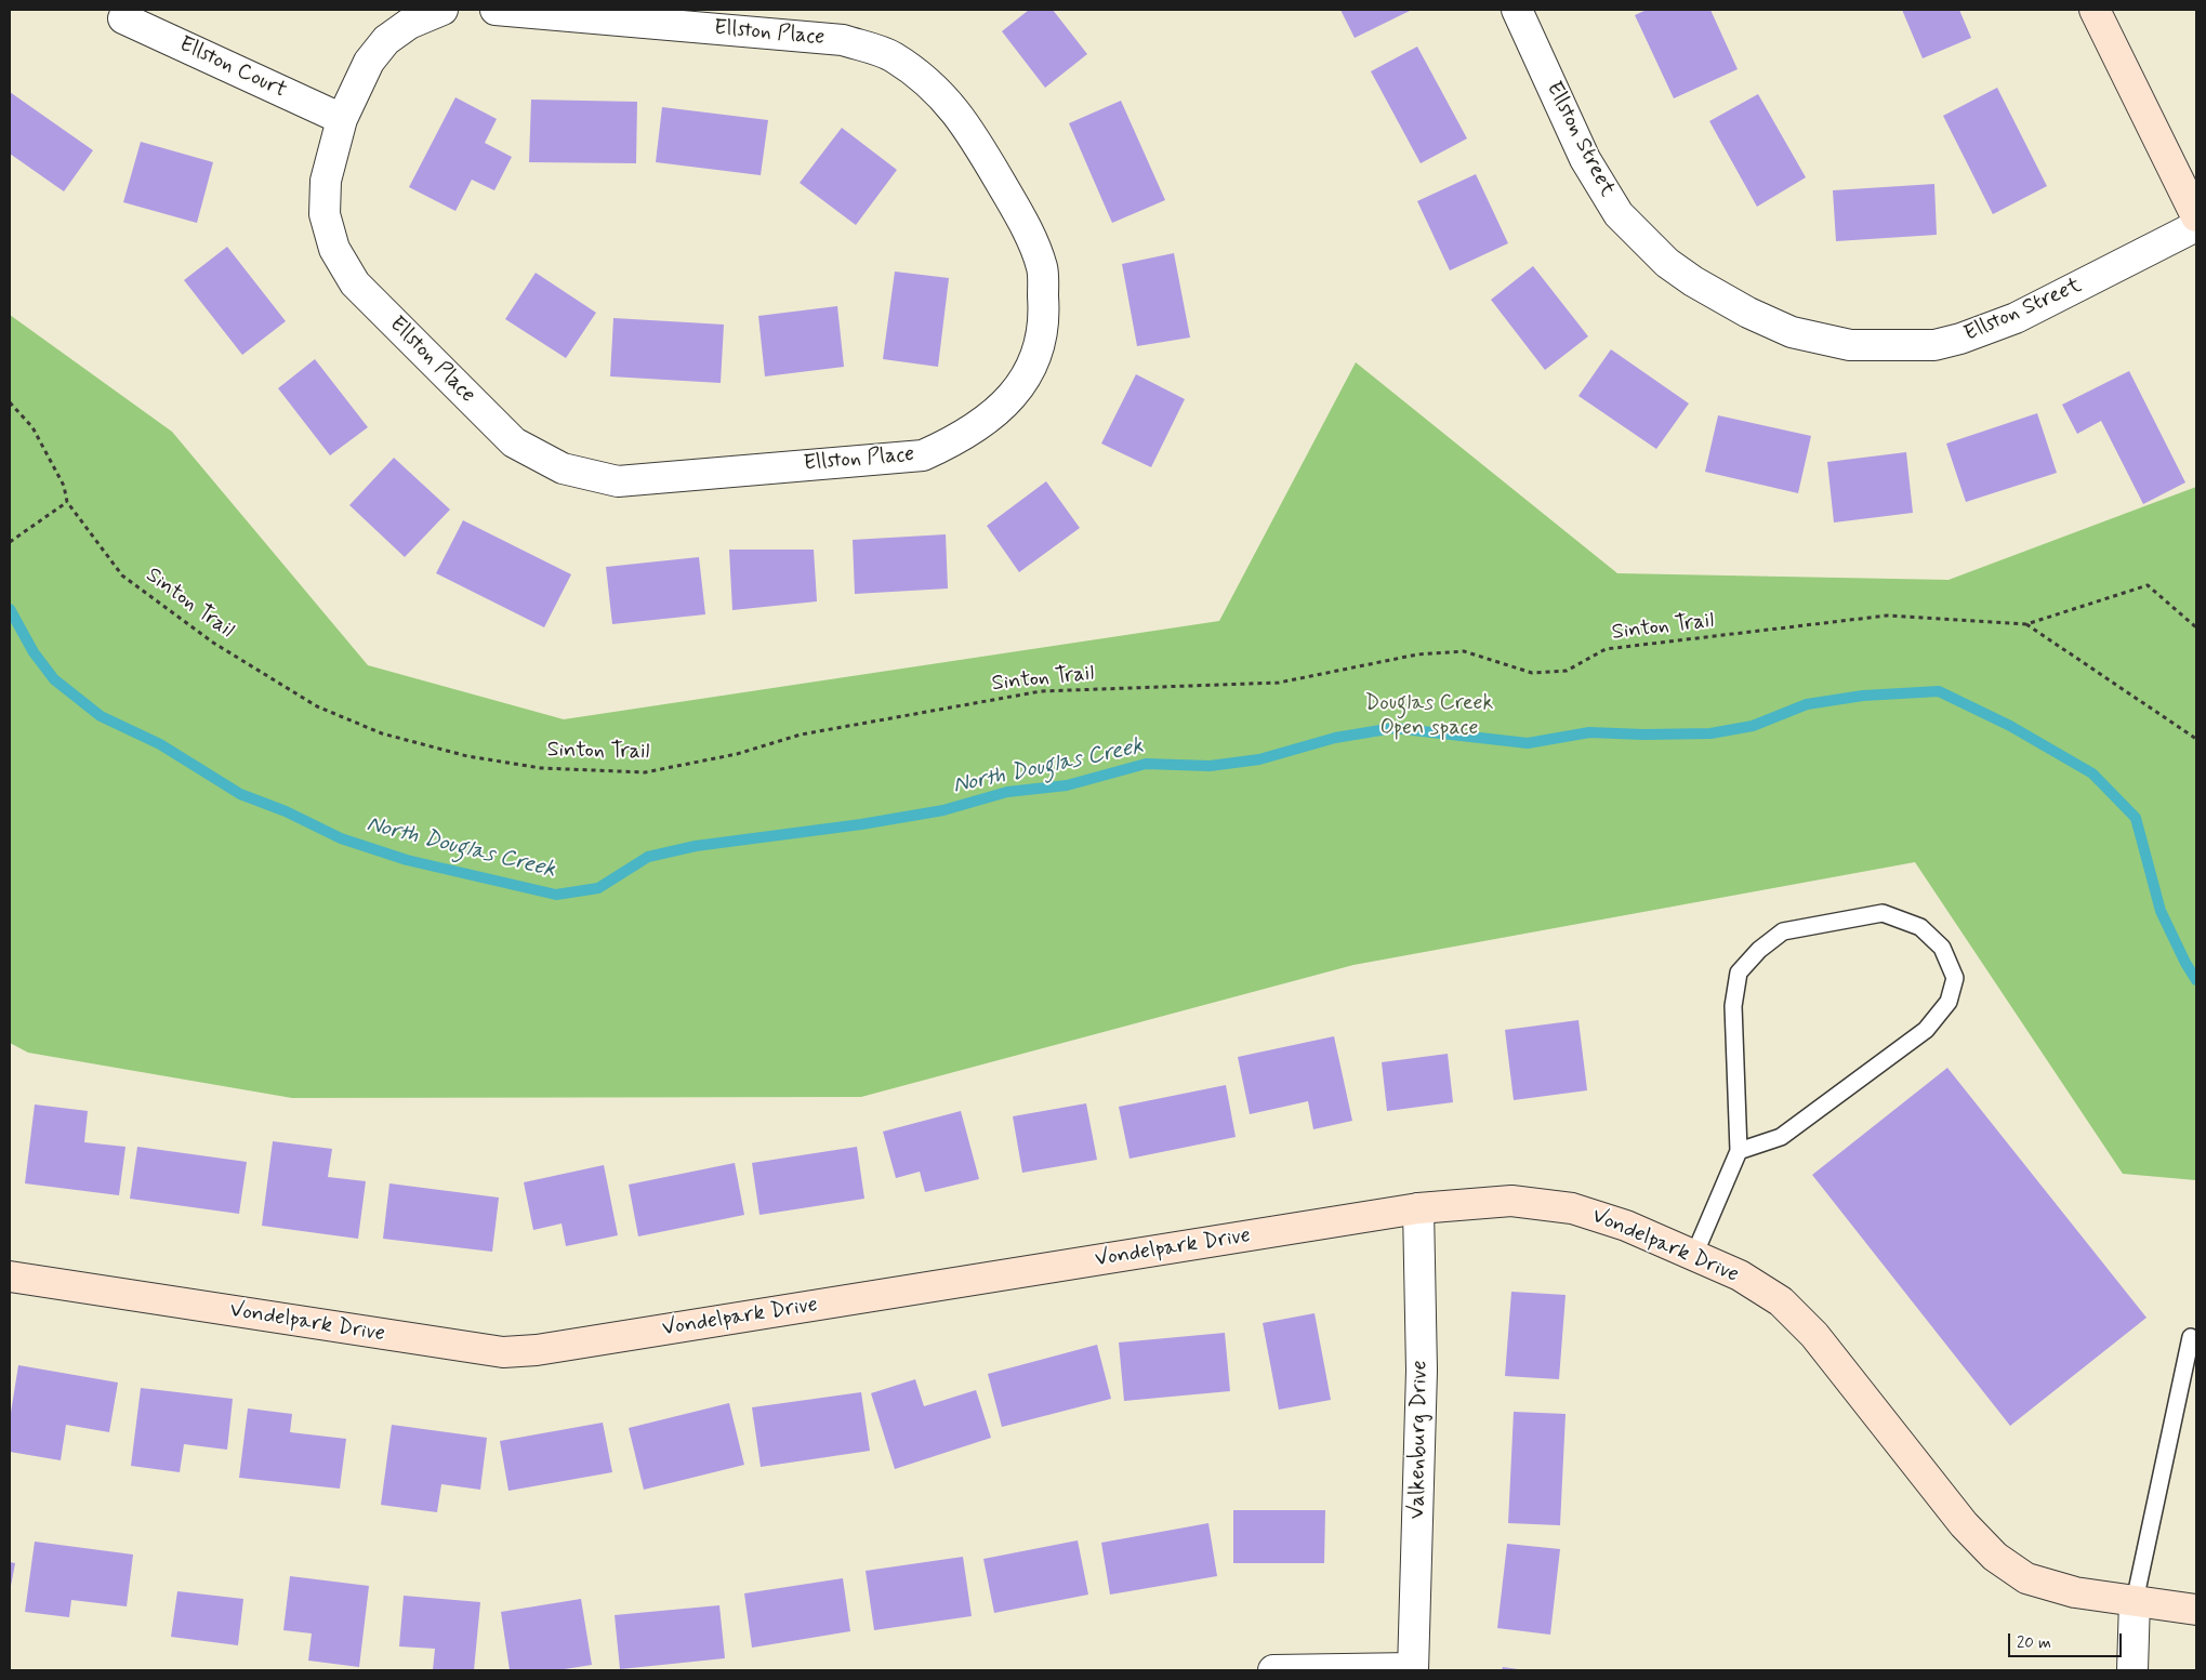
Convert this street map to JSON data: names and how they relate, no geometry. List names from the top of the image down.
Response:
{
  "streets": {
    "street": [
      "Ellston Place",
      "Ellston Court",
      "Ellston Street",
      "Vondelpark Drive",
      "Valkenburg Drive"
    ],
    "path": ["Sinton Trail"]
  },
  "crossings": [
    ["Ellston Place", "Ellston Court"],
    ["Vondelpark Drive", "Valkenburg Drive"]
  ],
  "water": ["North Douglas Creek"],
  "parks": ["Douglas Creek Open space"],
  "scale_bar": "20 m"
}
